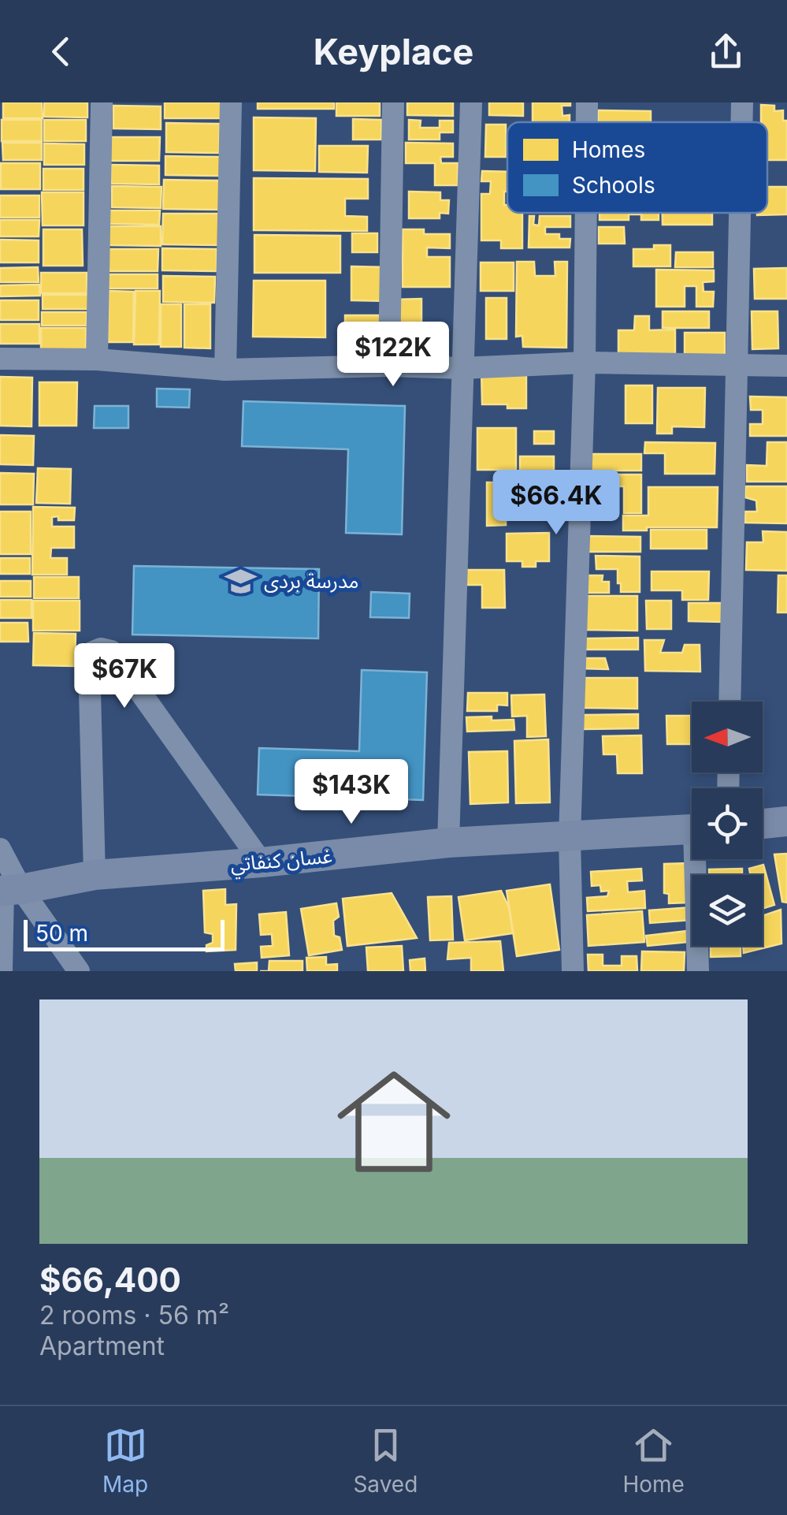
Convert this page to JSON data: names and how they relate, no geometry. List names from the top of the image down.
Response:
{
  "streets": {
    "street": ["غسان كنفاتي"]
  },
  "places": {
    "school or university": ["مدرسة بردى"]
  },
  "legend": ["Homes", "Schools"],
  "scale_bar": "50 m",
  "north": "left",
  "page": {
    "header": "Keyplace",
    "price": [
      "$122K",
      "$66.4K",
      "$67K",
      "$143K"
    ],
    "scale": "50 m",
    "list": [
      {
        "name": "$66,400",
        "note": "2 rooms · 56 m² · Apartment"
      }
    ],
    "tabs": ["Map", "Saved", "Home"]
  }
}
